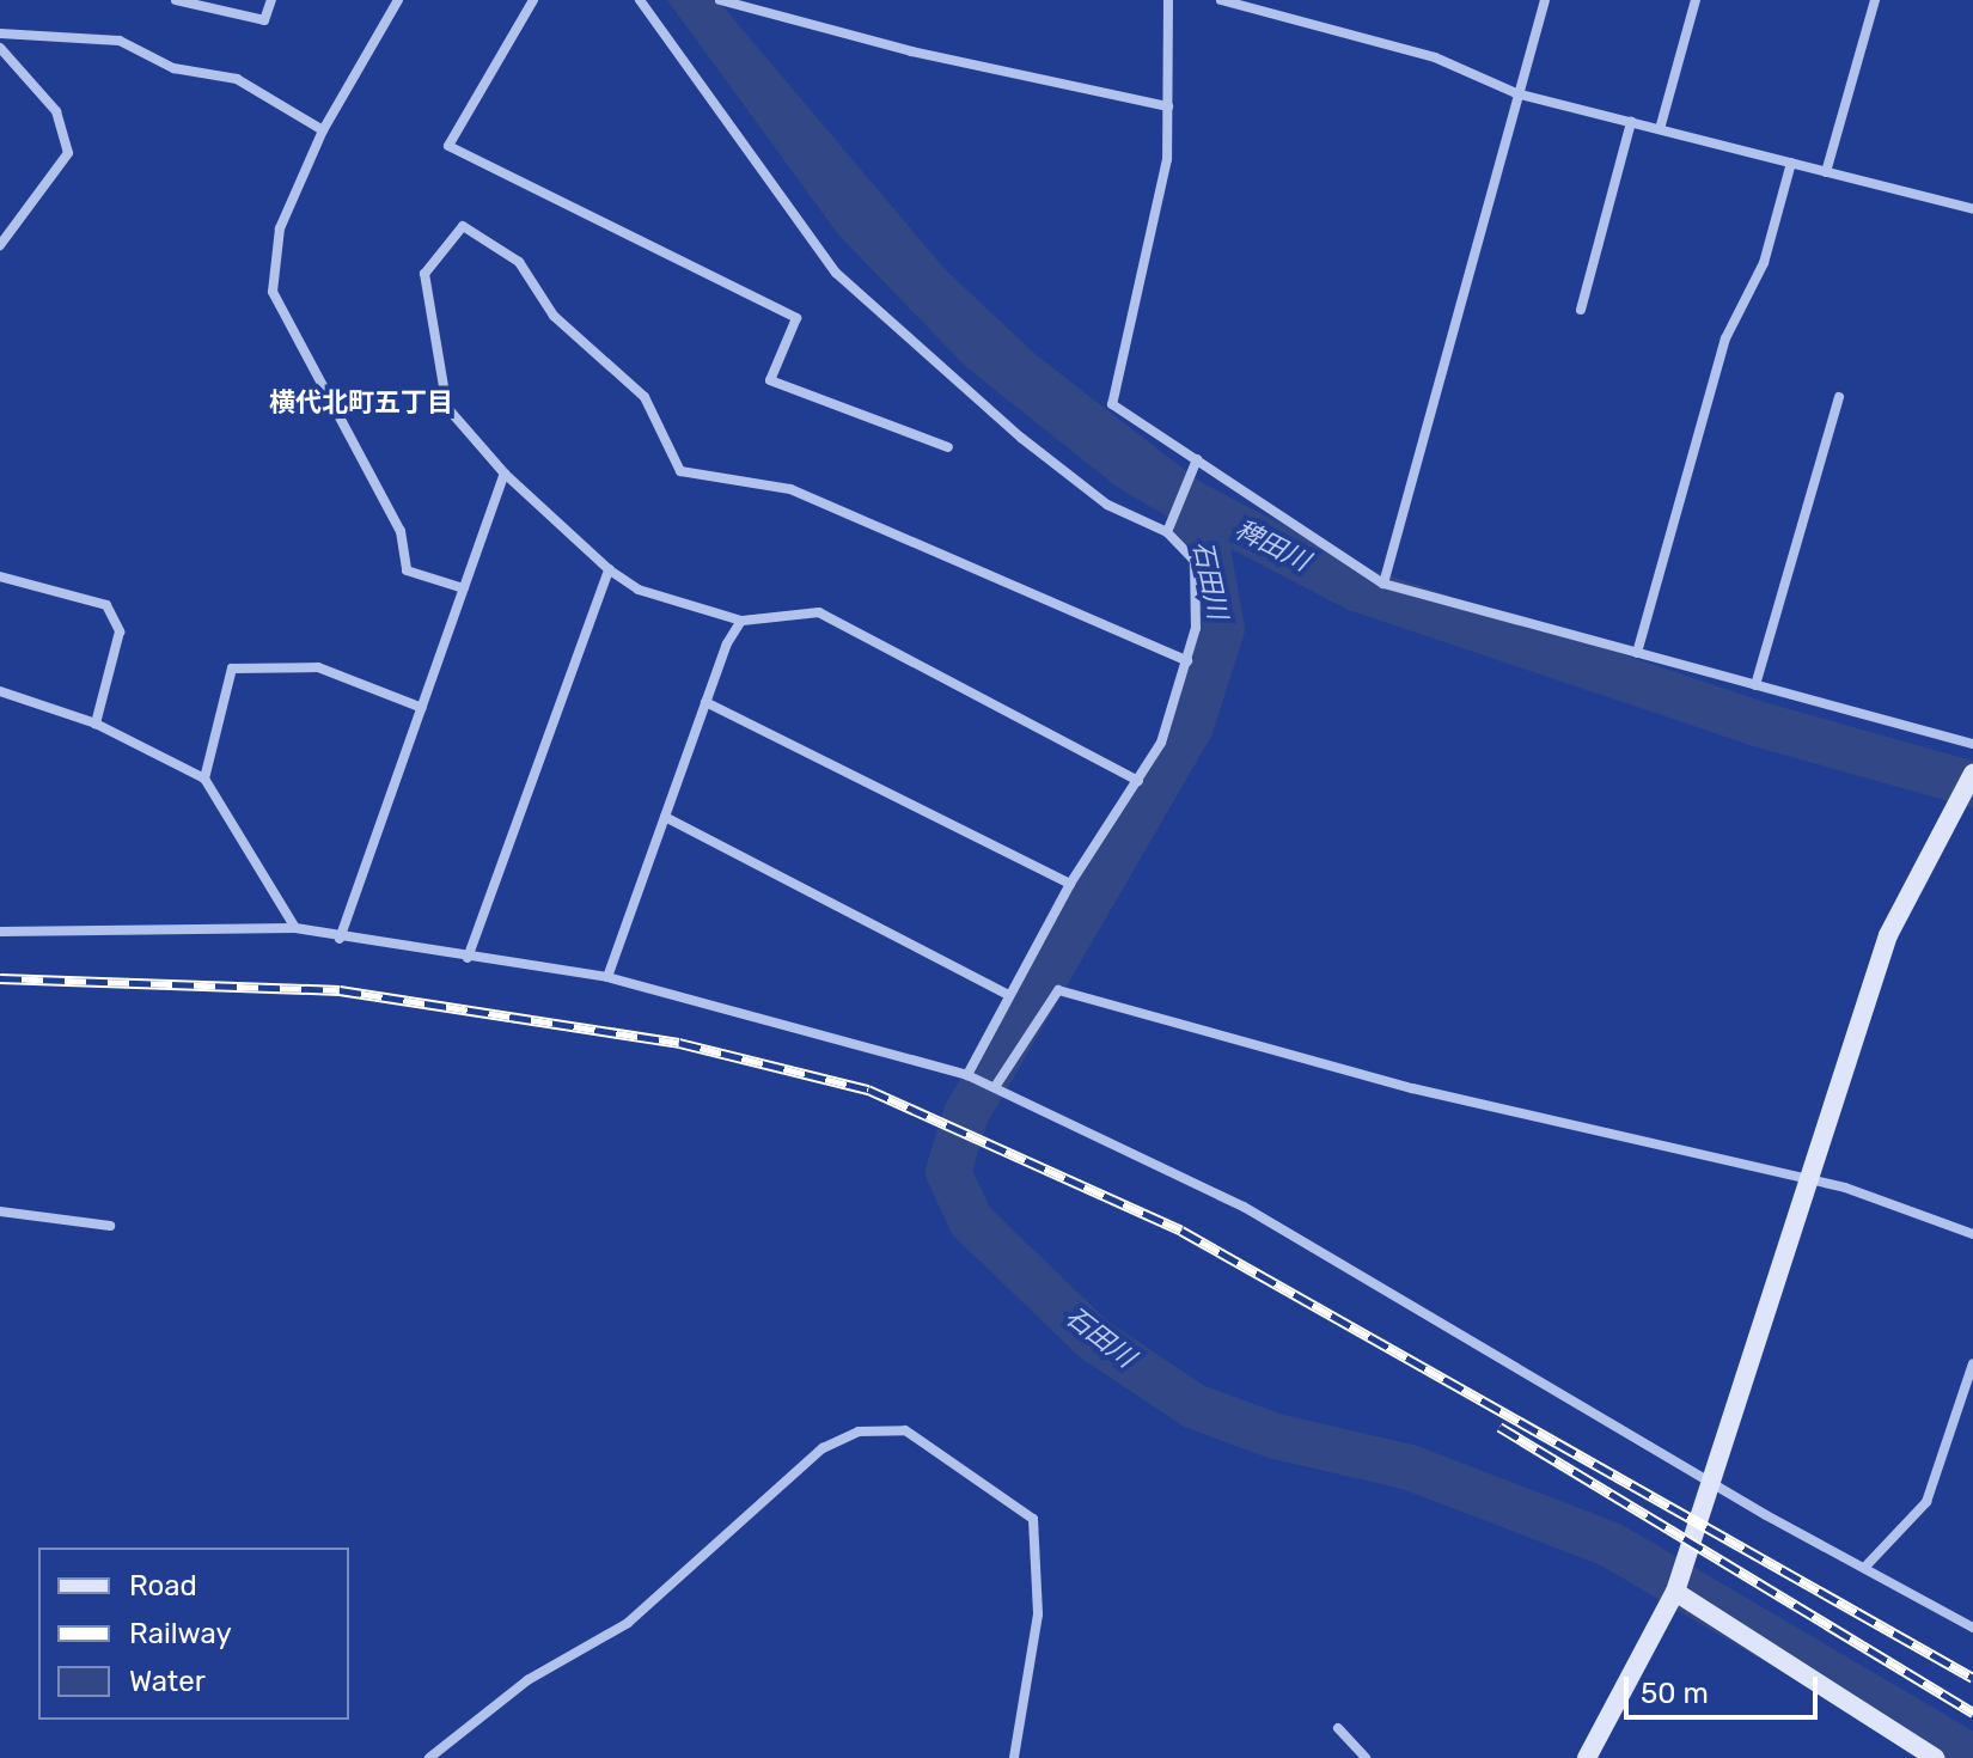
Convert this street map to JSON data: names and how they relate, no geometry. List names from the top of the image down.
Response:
{
  "districts": ["横代北町五丁目"],
  "water": ["稗田川", "石田川"],
  "legend": ["Road", "Railway", "Water"],
  "scale_bar": "50 m"
}
